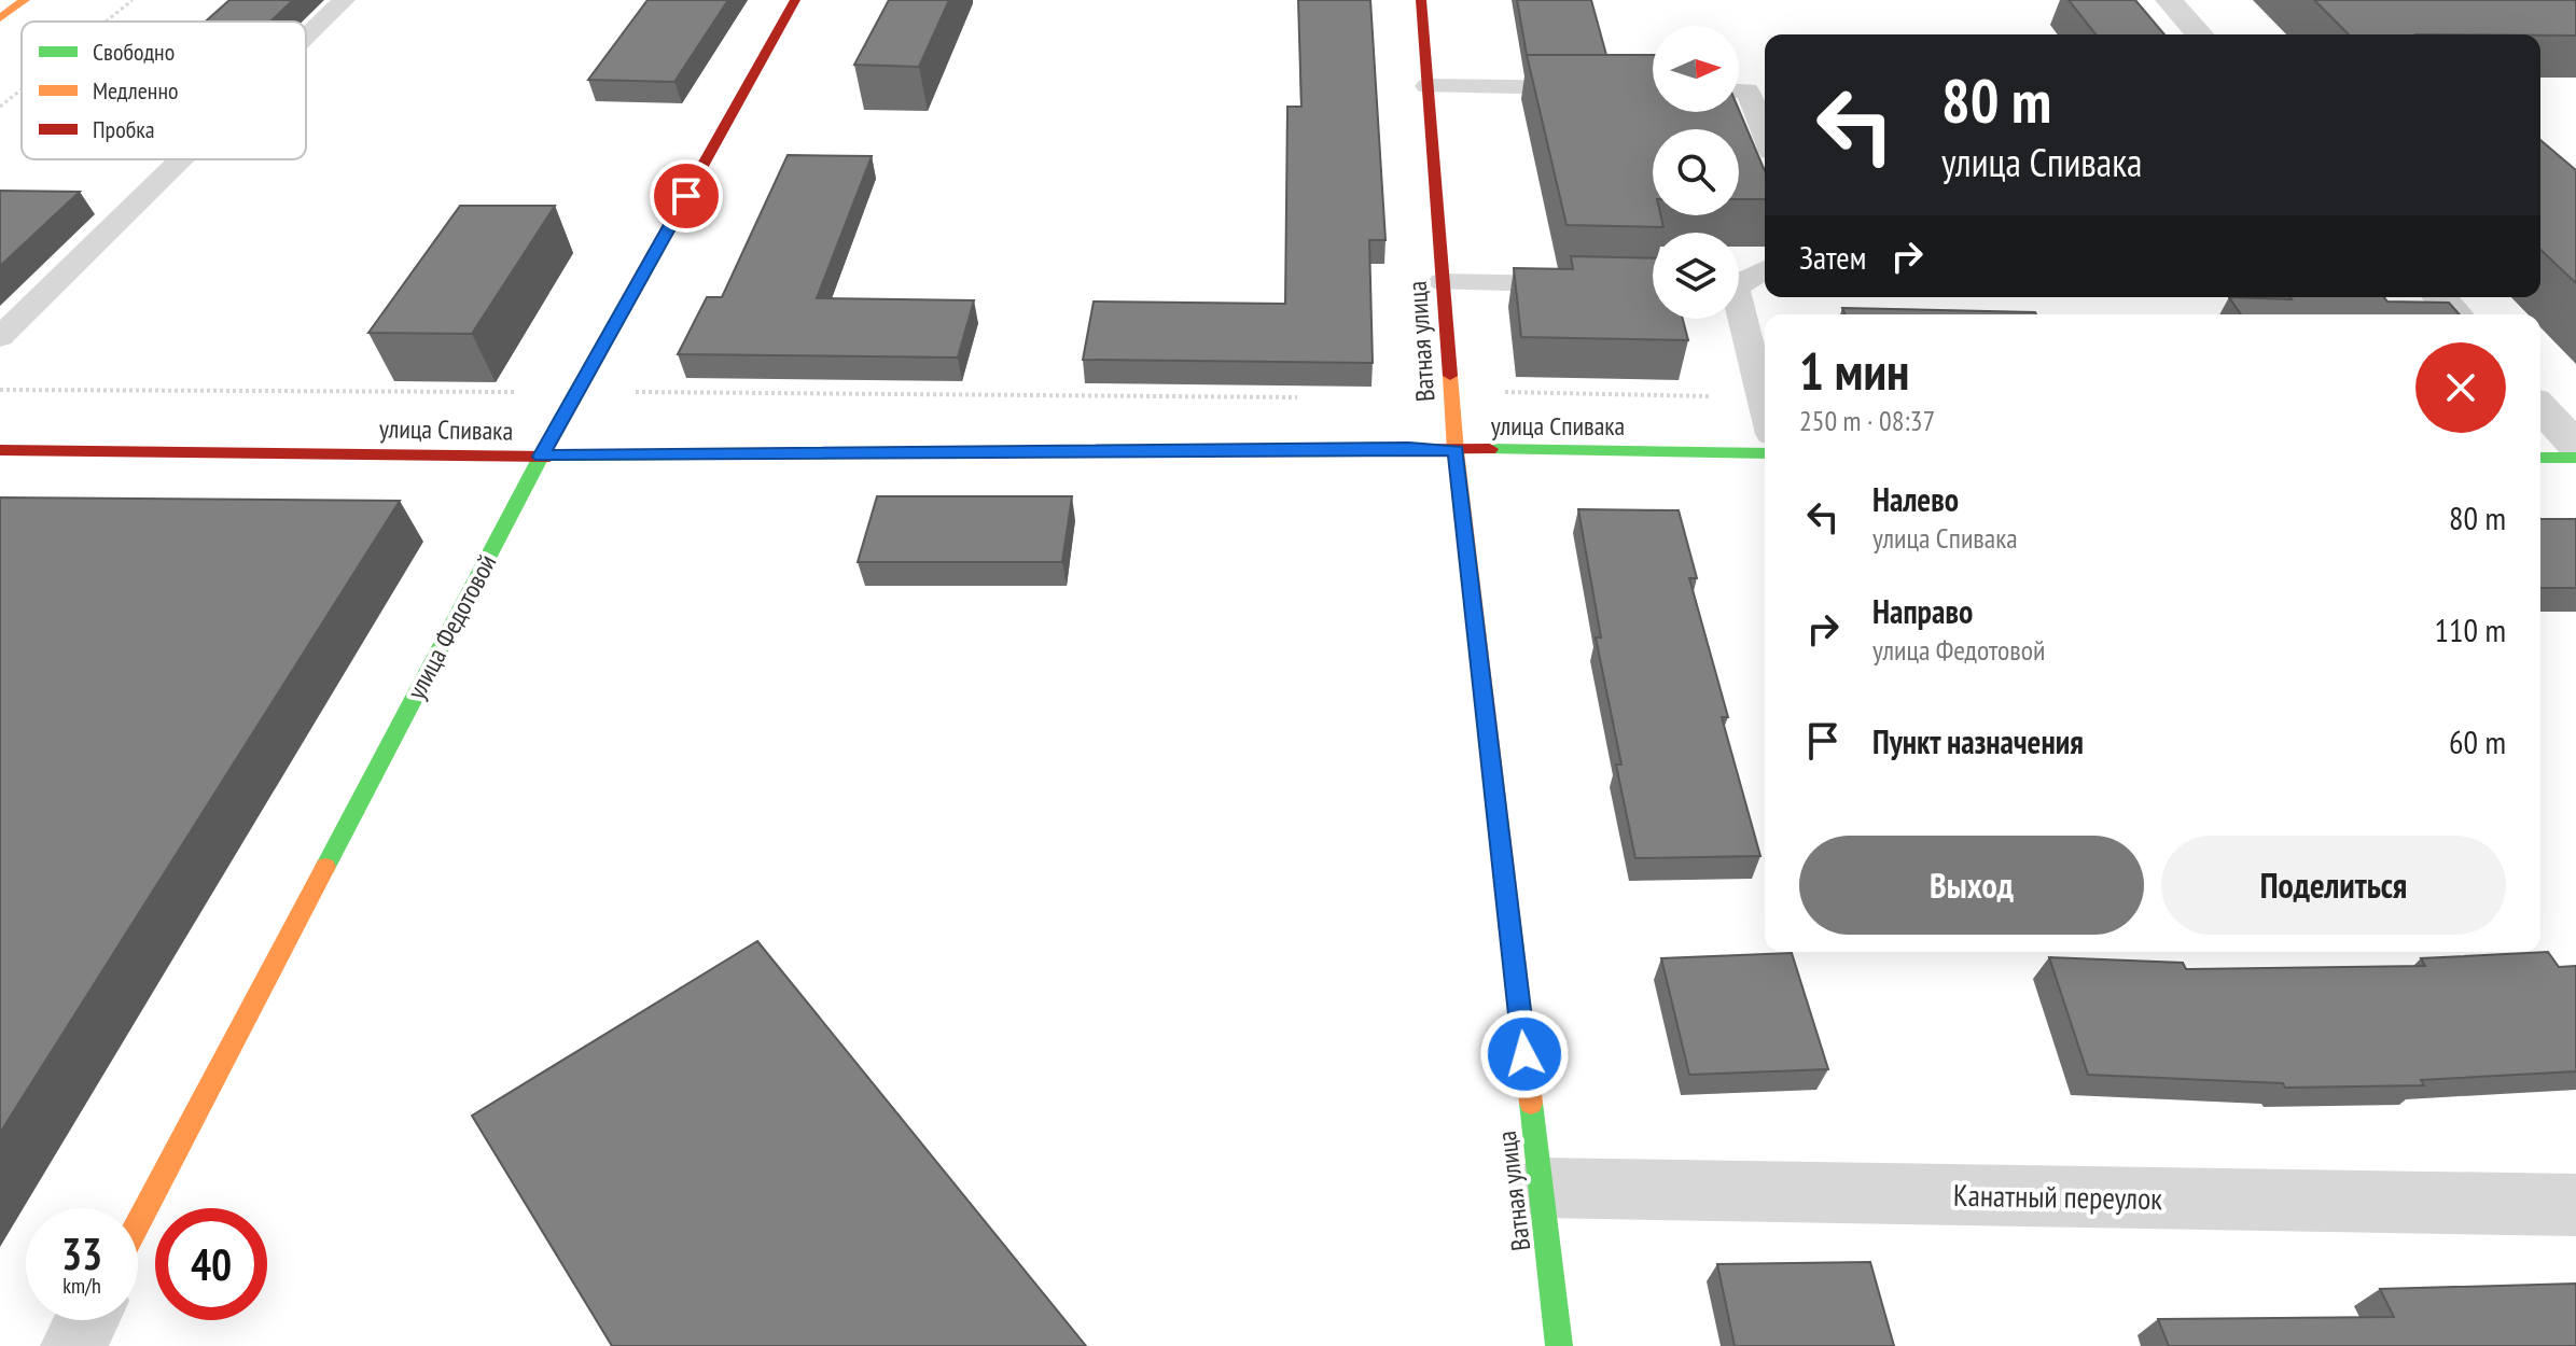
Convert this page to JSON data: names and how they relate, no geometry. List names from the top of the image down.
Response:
{
  "streets": {
    "main road": ["Ватная улица", "улица Спивака", "улица Федотовой"],
    "street": ["Канатный переулок"]
  },
  "crossings": [
    ["Ватная улица", "улица Спивака"],
    ["Ватная улица", "Канатный переулок"],
    ["улица Спивака", "улица Федотовой"]
  ],
  "legend": ["Свободно", "Медленно", "Пробка"],
  "north": "right",
  "page": {
    "turn": ["80 m", "улица Спивака"],
    "then": "Затем",
    "heading": ["1 мин", "250 m · 08:37"],
    "list": [
      {
        "name": "Налево",
        "note": "улица Спивака",
        "value": "80 m"
      },
      {
        "name": "Направо",
        "note": "улица Федотовой",
        "value": "110 m"
      },
      {
        "name": "Пункт назначения",
        "value": "60 m"
      }
    ],
    "buttons": ["Выход", "Поделиться"],
    "speed": "33 km/h",
    "limit": "40"
  }
}
